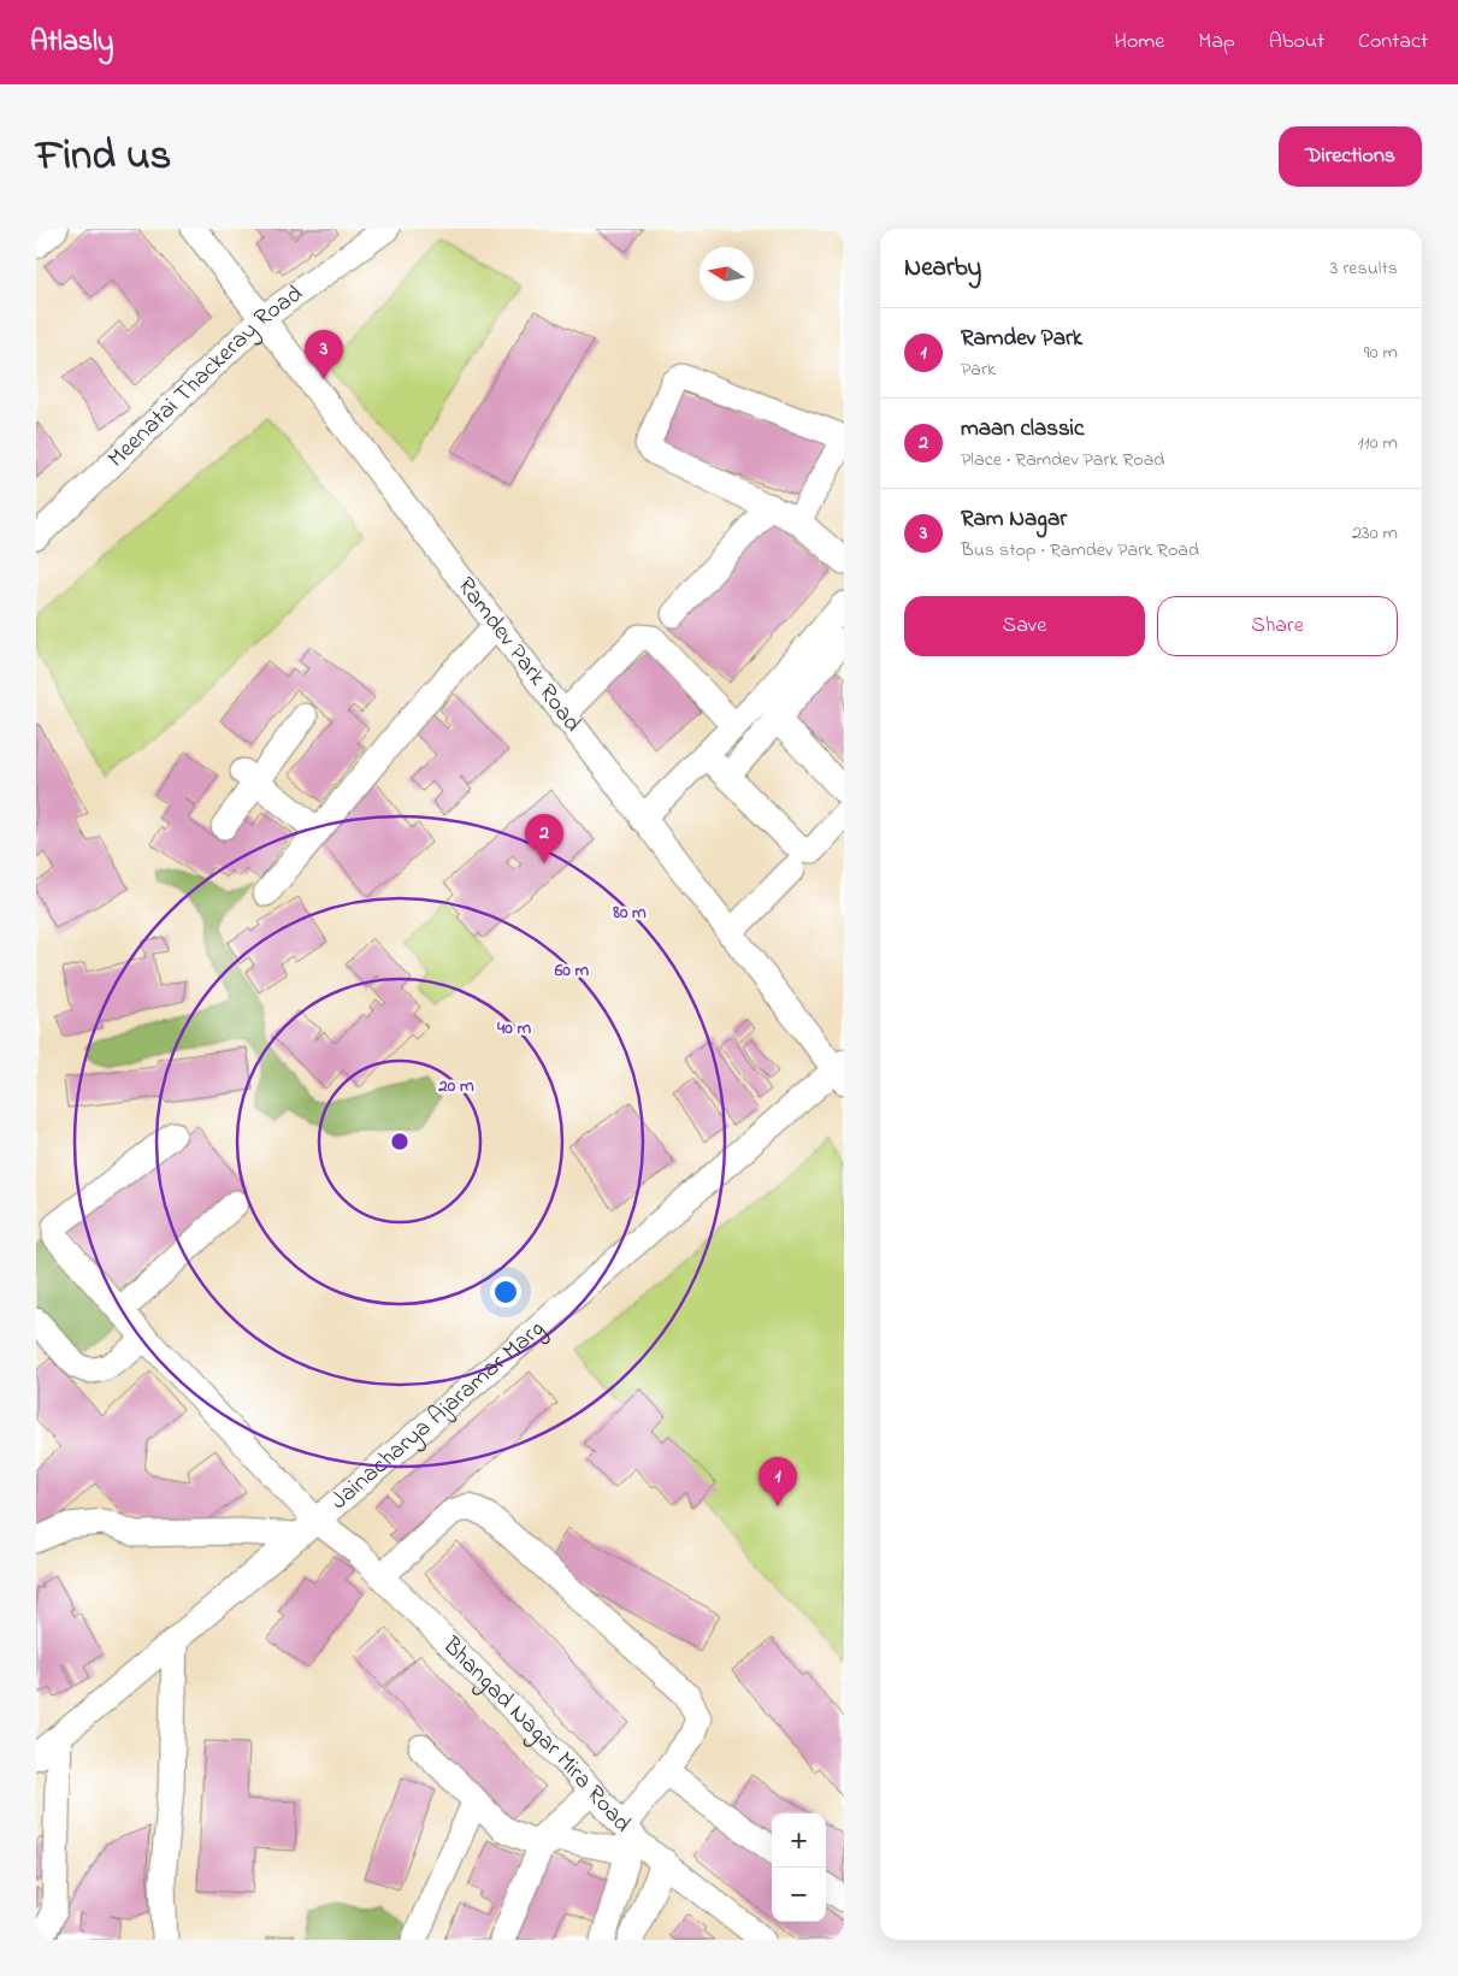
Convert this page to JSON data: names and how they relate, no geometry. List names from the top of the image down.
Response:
{
  "streets": {
    "street": [
      "Meenatai Thackeray Road",
      "Ramdev Park Road",
      "Jainacharya Ajaramar Marg",
      "Bhangad Nagar Mira Road"
    ]
  },
  "crossings": [
    ["Meenatai Thackeray Road", "Ramdev Park Road"],
    ["Ramdev Park Road", "Jainacharya Ajaramar Marg"],
    ["Jainacharya Ajaramar Marg", "Bhangad Nagar Mira Road"]
  ],
  "north": "left",
  "page": {
    "header": "Atlasly",
    "nav": [
      "Home",
      "Map",
      "About",
      "Contact"
    ],
    "title": "Find us",
    "buttons": [
      "Directions",
      ["Save", "Share"]
    ],
    "heading": ["Nearby", "3 results"],
    "list": [
      {
        "mark": "1",
        "name": "Ramdev Park",
        "note": "Park",
        "value": "90 m"
      },
      {
        "mark": "2",
        "name": "maan classic",
        "note": "Place · Ramdev Park Road",
        "value": "110 m"
      },
      {
        "mark": "3",
        "name": "Ram Nagar",
        "note": "Bus stop · Ramdev Park Road",
        "value": "230 m"
      }
    ],
    "pins": ["3", "2", "1"],
    "map_buttons": ["+", "−"]
  },
  "rings": [
    "80 m",
    "60 m",
    "40 m",
    "20 m"
  ]
}
